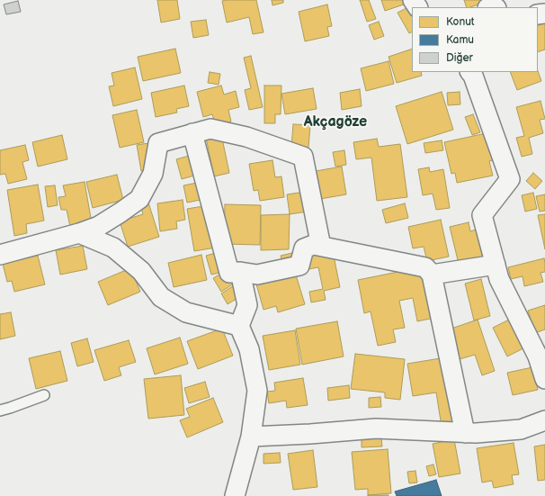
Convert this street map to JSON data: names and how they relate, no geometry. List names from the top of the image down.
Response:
{
  "districts": ["Akçagöze"],
  "legend": ["Konut", "Kamu", "Diğer"]
}
